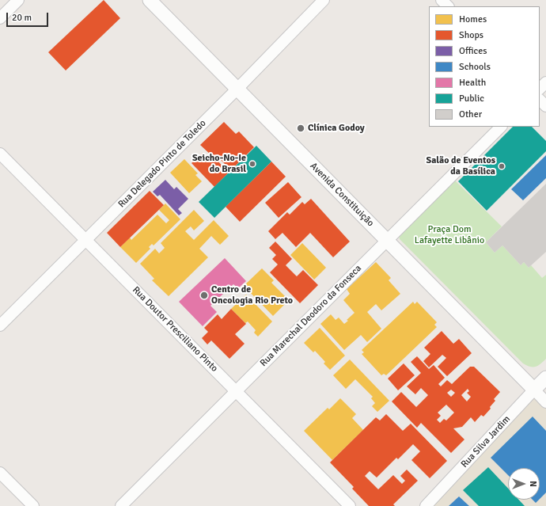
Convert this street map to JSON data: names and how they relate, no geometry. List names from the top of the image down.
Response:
{
  "streets": {
    "street": [
      "Rua Delegado Pinto de Toledo",
      "Avenida Constituição",
      "Rua Marechal Deodoro da Fonseca",
      "Rua Doutor Presciliano Pinto",
      "Rua Silva Jardim"
    ]
  },
  "crossings": [
    ["Rua Delegado Pinto de Toledo", "Avenida Constituição"],
    ["Rua Delegado Pinto de Toledo", "Rua Doutor Presciliano Pinto"],
    ["Avenida Constituição", "Rua Marechal Deodoro da Fonseca"],
    ["Avenida Constituição", "Rua Silva Jardim"],
    ["Rua Marechal Deodoro da Fonseca", "Rua Doutor Presciliano Pinto"]
  ],
  "parks": ["Praça Dom Lafayette Libânio"],
  "places": [
    "Clínica Godoy",
    "Seicho-No-Ie do Brasil",
    "Salão de Eventos da Basílica",
    "Centro de Oncologia Rio Preto"
  ],
  "legend": [
    "Homes",
    "Shops",
    "Offices",
    "Schools",
    "Health",
    "Public",
    "Other"
  ],
  "scale_bar": "20 m",
  "north": "right"
}
